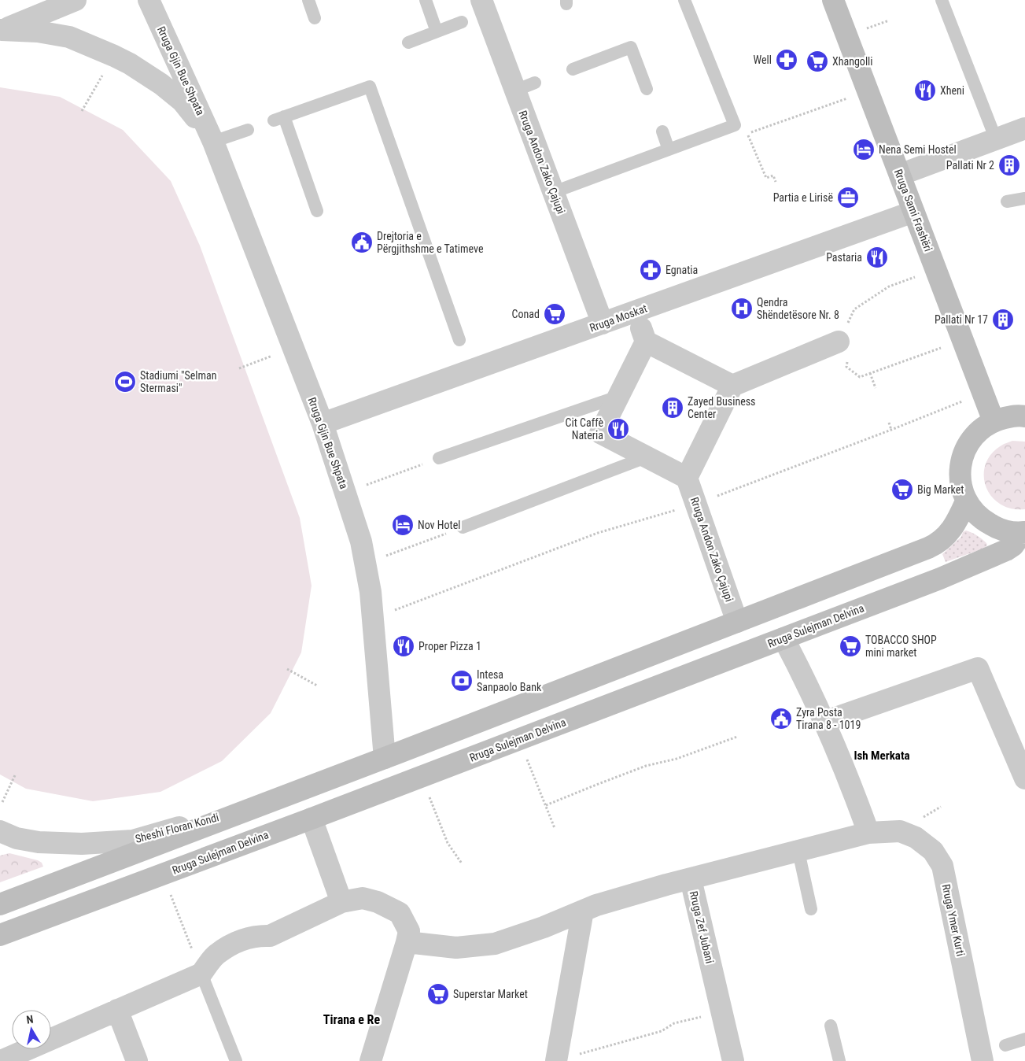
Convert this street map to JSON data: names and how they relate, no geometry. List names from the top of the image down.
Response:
{
  "streets": {
    "main road": ["Rruga Sami Frashëri", "Rruga Sulejman Delvina"],
    "street": [
      "Rruga Gjin Bue Shpata",
      "Rruga Andon Zako Çajupi",
      "Rruga Moskat",
      "Sheshi Floran Kondi",
      "Rruga Ymer Kurti",
      "Rruga Zef Jubani"
    ]
  },
  "crossings": [
    ["Rruga Gjin Bue Shpata", "Rruga Moskat"],
    ["Rruga Andon Zako Çajupi", "Rruga Moskat"],
    ["Rruga Sami Frashëri", "Rruga Moskat"],
    ["Rruga Ymer Kurti", "Rruga Zef Jubani"]
  ],
  "districts": ["Ish Merkata", "Tirana e Re"],
  "places": {
    "pharmacy": ["Well", "Egnatia"],
    "supermarket": [
      "Xhangolli",
      "Conad",
      "Big Market",
      "TOBACCO SHOP mini market",
      "Superstar Market"
    ],
    "restaurant": [
      "Xheni",
      "Pastaria",
      "Cit Caffè Nateria",
      "Proper Pizza 1"
    ],
    "hotel": ["Nena Semi Hostel", "Nov Hotel"],
    "building": ["Pallati Nr 2", "Pallati Nr 17", "Zayed Business Center"],
    "office": ["Partia e Lirisë"],
    "public building": ["Drejtoria e Përgjithshme e Tatimeve", "Zyra Posta Tirana 8 - 1019"],
    "hospital": ["Qendra Shëndetësore Nr. 8"],
    "sports": ["Stadiumi \"Selman Stermasi\""],
    "bank": ["Intesa Sanpaolo Bank"]
  },
  "north": "top"
}
